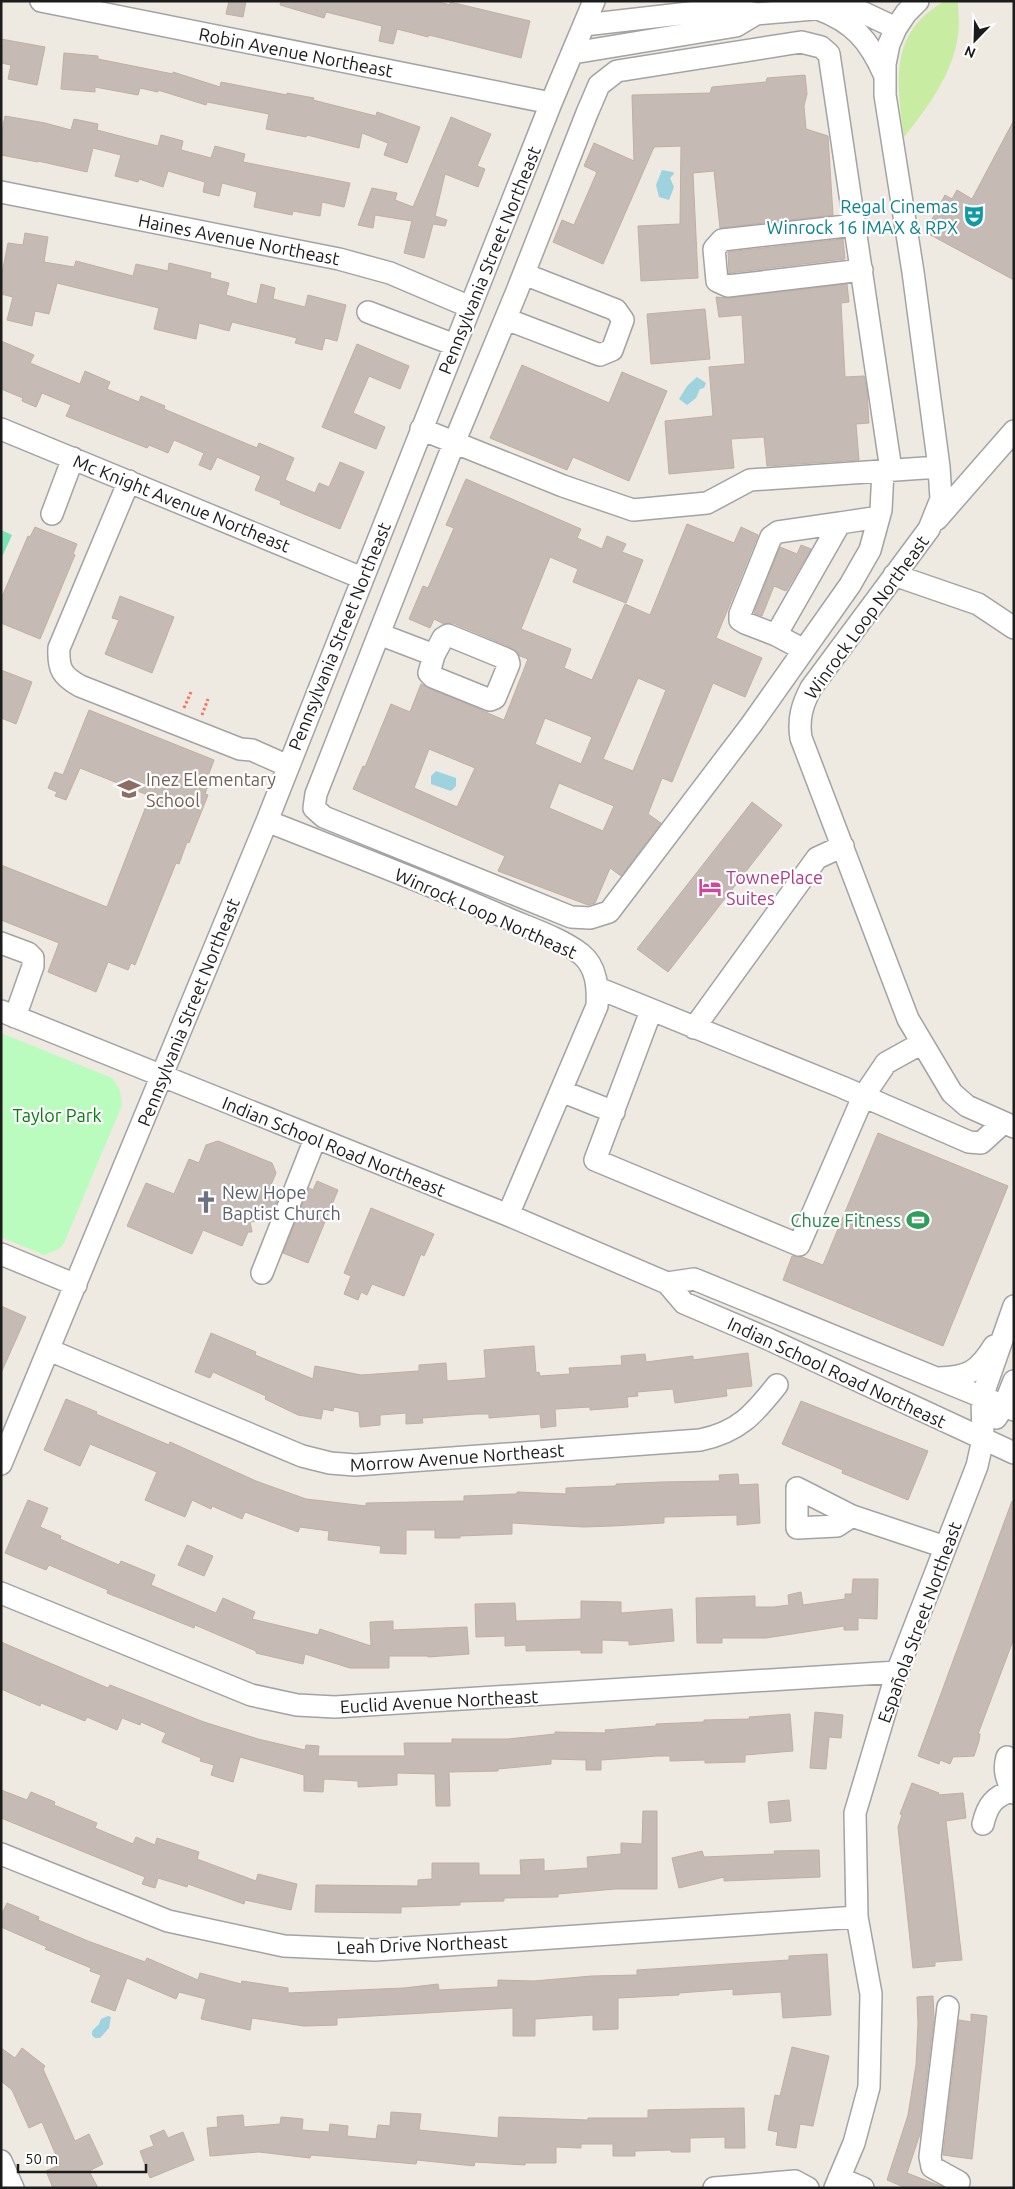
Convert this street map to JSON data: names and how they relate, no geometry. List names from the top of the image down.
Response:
{
  "streets": {
    "street": [
      "Robin Avenue Northeast",
      "Haines Avenue Northeast",
      "Pennsylvania Street Northeast",
      "Mc Knight Avenue Northeast",
      "Winrock Loop Northeast",
      "Indian School Road Northeast",
      "Morrow Avenue Northeast",
      "Española Street Northeast",
      "Euclid Avenue Northeast",
      "Leah Drive Northeast"
    ]
  },
  "crossings": [
    ["Robin Avenue Northeast", "Pennsylvania Street Northeast"],
    ["Haines Avenue Northeast", "Pennsylvania Street Northeast"],
    ["Pennsylvania Street Northeast", "Mc Knight Avenue Northeast"],
    ["Pennsylvania Street Northeast", "Winrock Loop Northeast"],
    ["Pennsylvania Street Northeast", "Indian School Road Northeast"],
    ["Pennsylvania Street Northeast", "Morrow Avenue Northeast"],
    ["Winrock Loop Northeast", "Indian School Road Northeast"],
    ["Indian School Road Northeast", "Española Street Northeast"],
    ["Española Street Northeast", "Euclid Avenue Northeast"],
    ["Española Street Northeast", "Leah Drive Northeast"]
  ],
  "parks": ["Taylor Park"],
  "places": {
    "theatre": ["Regal Cinemas Winrock 16 IMAX & RPX"],
    "school or university": ["Inez Elementary School"],
    "hotel": ["TownePlace Suites"],
    "church": ["New Hope Baptist Church"],
    "sports": ["Chuze Fitness"]
  },
  "scale_bar": "50 m",
  "north": "bottom left"
}
